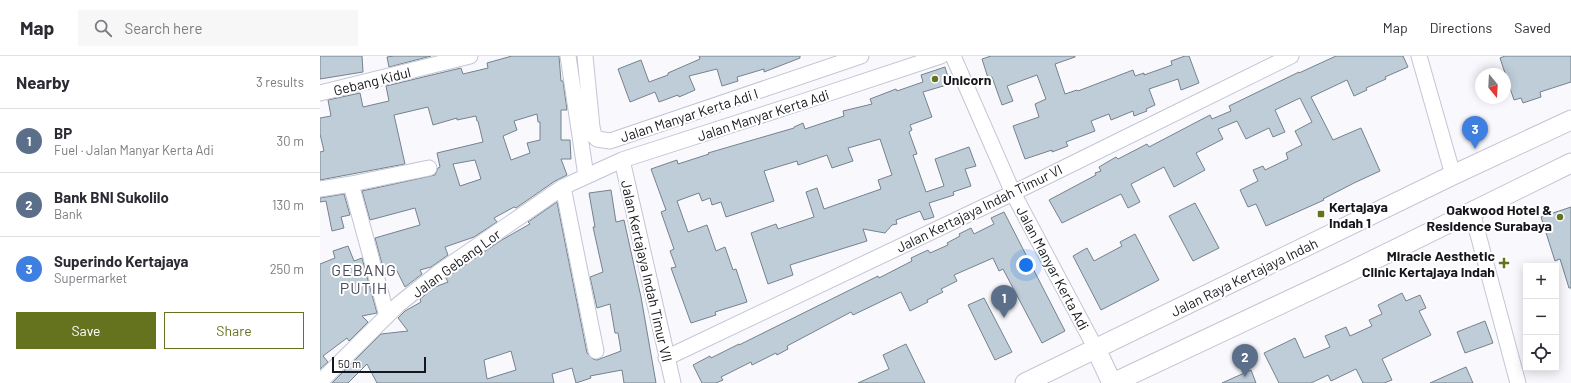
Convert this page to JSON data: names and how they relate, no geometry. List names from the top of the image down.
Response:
{
  "streets": {
    "main road": ["Jalan Raya Kertajaya Indah"],
    "street": [
      "Gebang Kidul",
      "Jalan Manyar Kerta Adi I",
      "Jalan Manyar Kerta Adi",
      "Jalan Kertajaya Indah Timur VI",
      "Jalan Gebang Lor",
      "Jalan Kertajaya Indah Timur VII"
    ]
  },
  "crossings": [
    ["Jalan Manyar Kerta Adi", "Jalan Kertajaya Indah Timur VI"],
    ["Jalan Manyar Kerta Adi", "Jalan Gebang Lor"],
    ["Jalan Manyar Kerta Adi", "Jalan Kertajaya Indah Timur VII"],
    ["Jalan Manyar Kerta Adi", "Jalan Raya Kertajaya Indah"],
    ["Jalan Kertajaya Indah Timur VI", "Jalan Kertajaya Indah Timur VII"]
  ],
  "districts": ["GEBANG PUTIH"],
  "places": {
    "other": ["Unicorn", "Oakwood Hotel & Residence Surabaya"],
    "transit": ["Kertajaya Indah 1"],
    "health": ["Miracle Aesthetic Clinic Kertajaya Indah"]
  },
  "scale_bar": "50 m",
  "north": "bottom",
  "page": {
    "header": "Map",
    "search": "Search here",
    "nav": ["Map", "Directions", "Saved"],
    "heading": ["Nearby", "3 results"],
    "list": [
      {
        "mark": "1",
        "name": "BP",
        "note": "Fuel · Jalan Manyar Kerta Adi",
        "value": "30 m"
      },
      {
        "mark": "2",
        "name": "Bank BNI Sukolilo",
        "note": "Bank",
        "value": "130 m"
      },
      {
        "mark": "3",
        "name": "Superindo Kertajaya",
        "note": "Supermarket",
        "value": "250 m"
      }
    ],
    "pins": ["3", "1", "2"],
    "map_buttons": ["+", "−"],
    "buttons": ["Save", "Share"],
    "scale": "50 m"
  }
}
